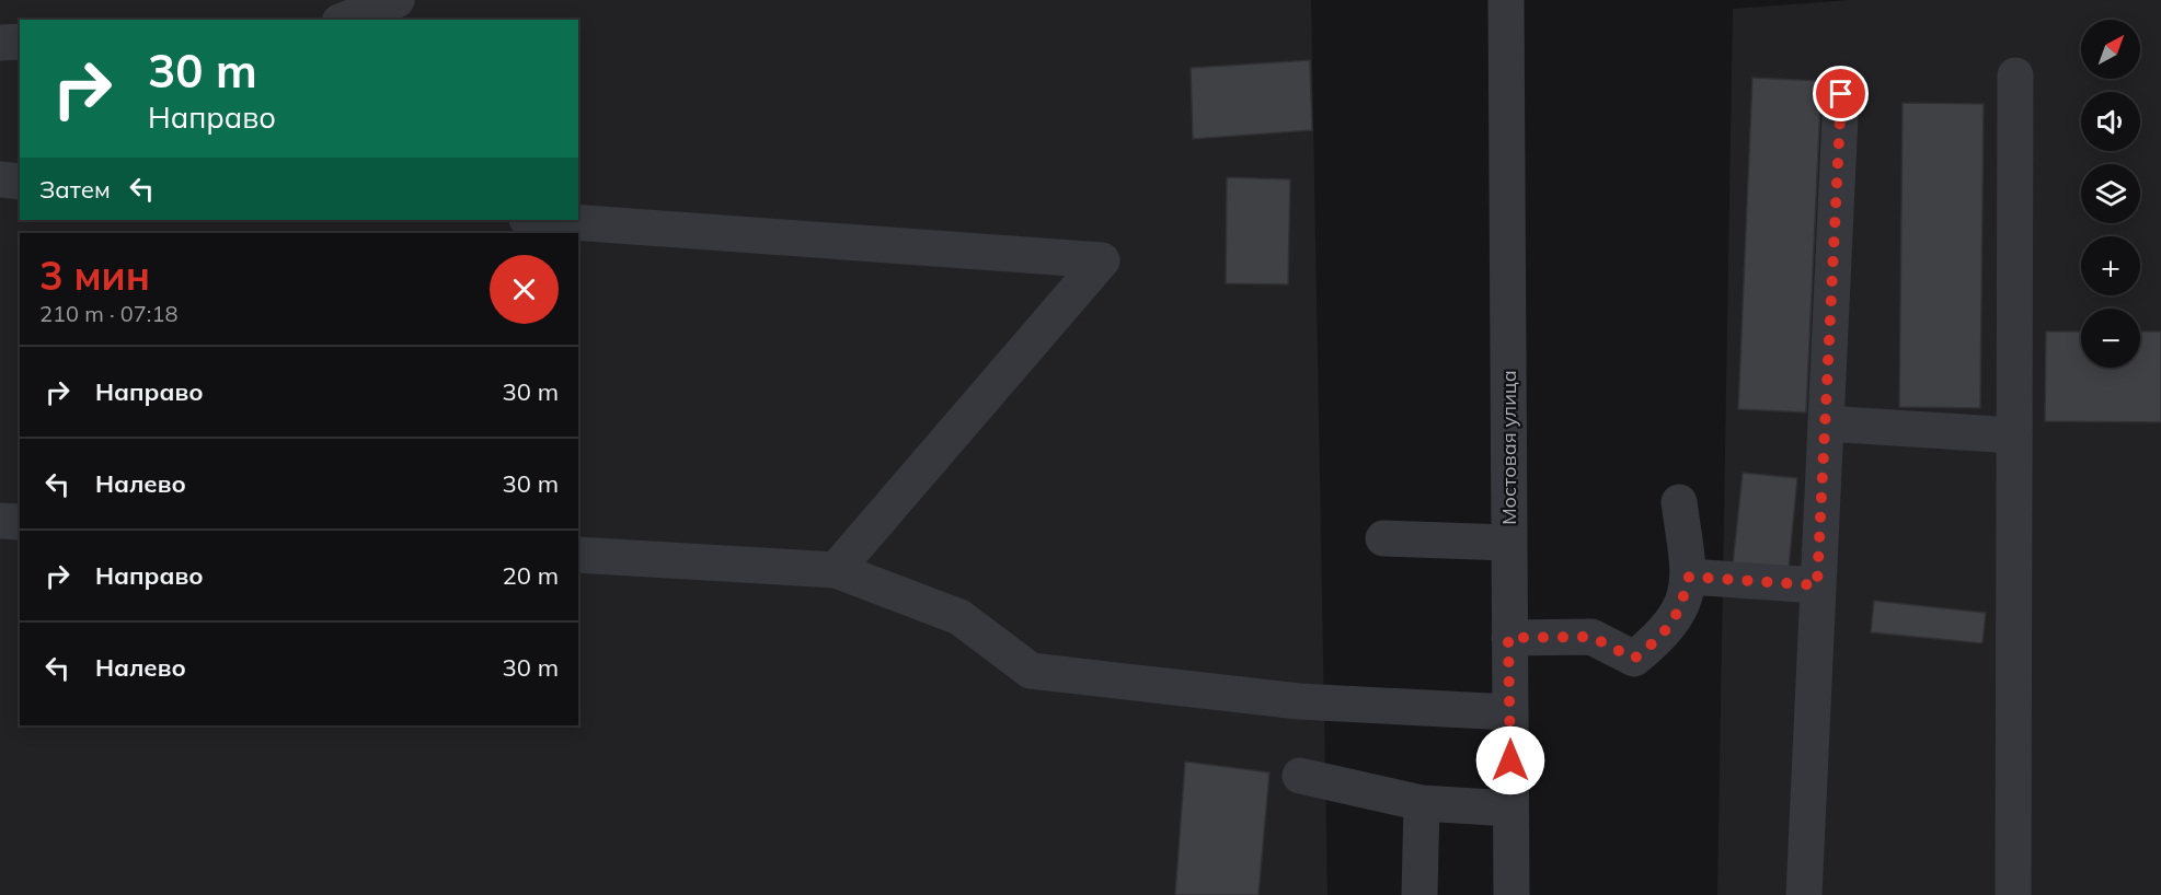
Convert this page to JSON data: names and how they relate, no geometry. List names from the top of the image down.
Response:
{
  "streets": {
    "street": ["Мостовая улица"]
  },
  "north": "top right",
  "page": {
    "map_buttons": ["+", "−"],
    "turn": ["30 m", "Направо"],
    "then": "Затем",
    "heading": ["3 мин", "210 m · 07:18"],
    "list": [
      {
        "name": "Направо",
        "value": "30 m"
      },
      {
        "name": "Налево",
        "value": "30 m"
      },
      {
        "name": "Направо",
        "value": "20 m"
      },
      {
        "name": "Налево",
        "value": "30 m"
      }
    ]
  }
}
